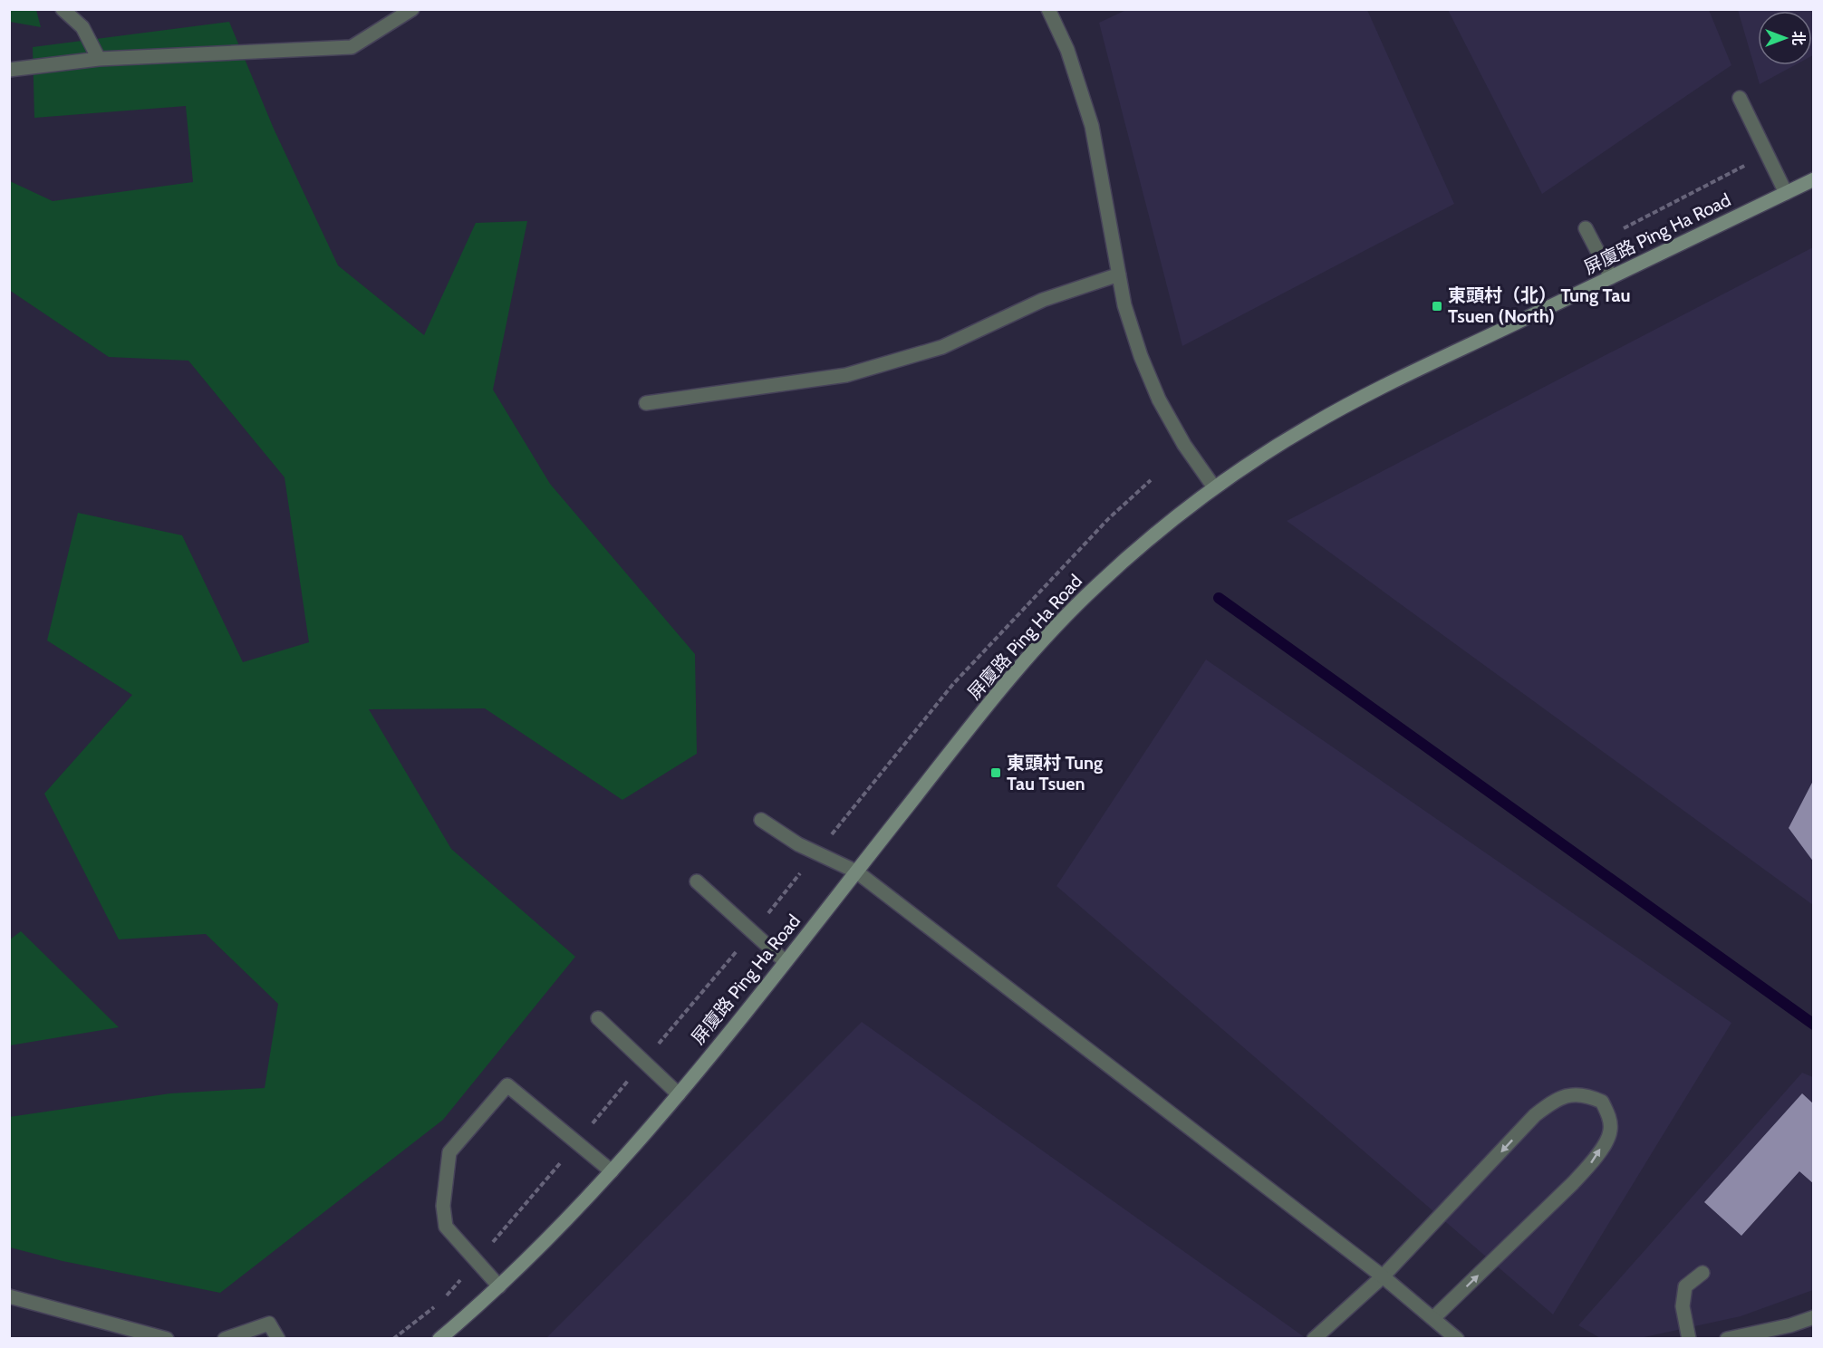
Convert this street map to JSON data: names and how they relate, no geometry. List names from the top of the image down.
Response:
{
  "streets": {
    "street": ["屏廈路 Ping Ha Road"]
  },
  "places": {
    "transit": ["東頭村（北） Tung Tau Tsuen (North)", "東頭村 Tung Tau Tsuen"]
  },
  "north": "right"
}
